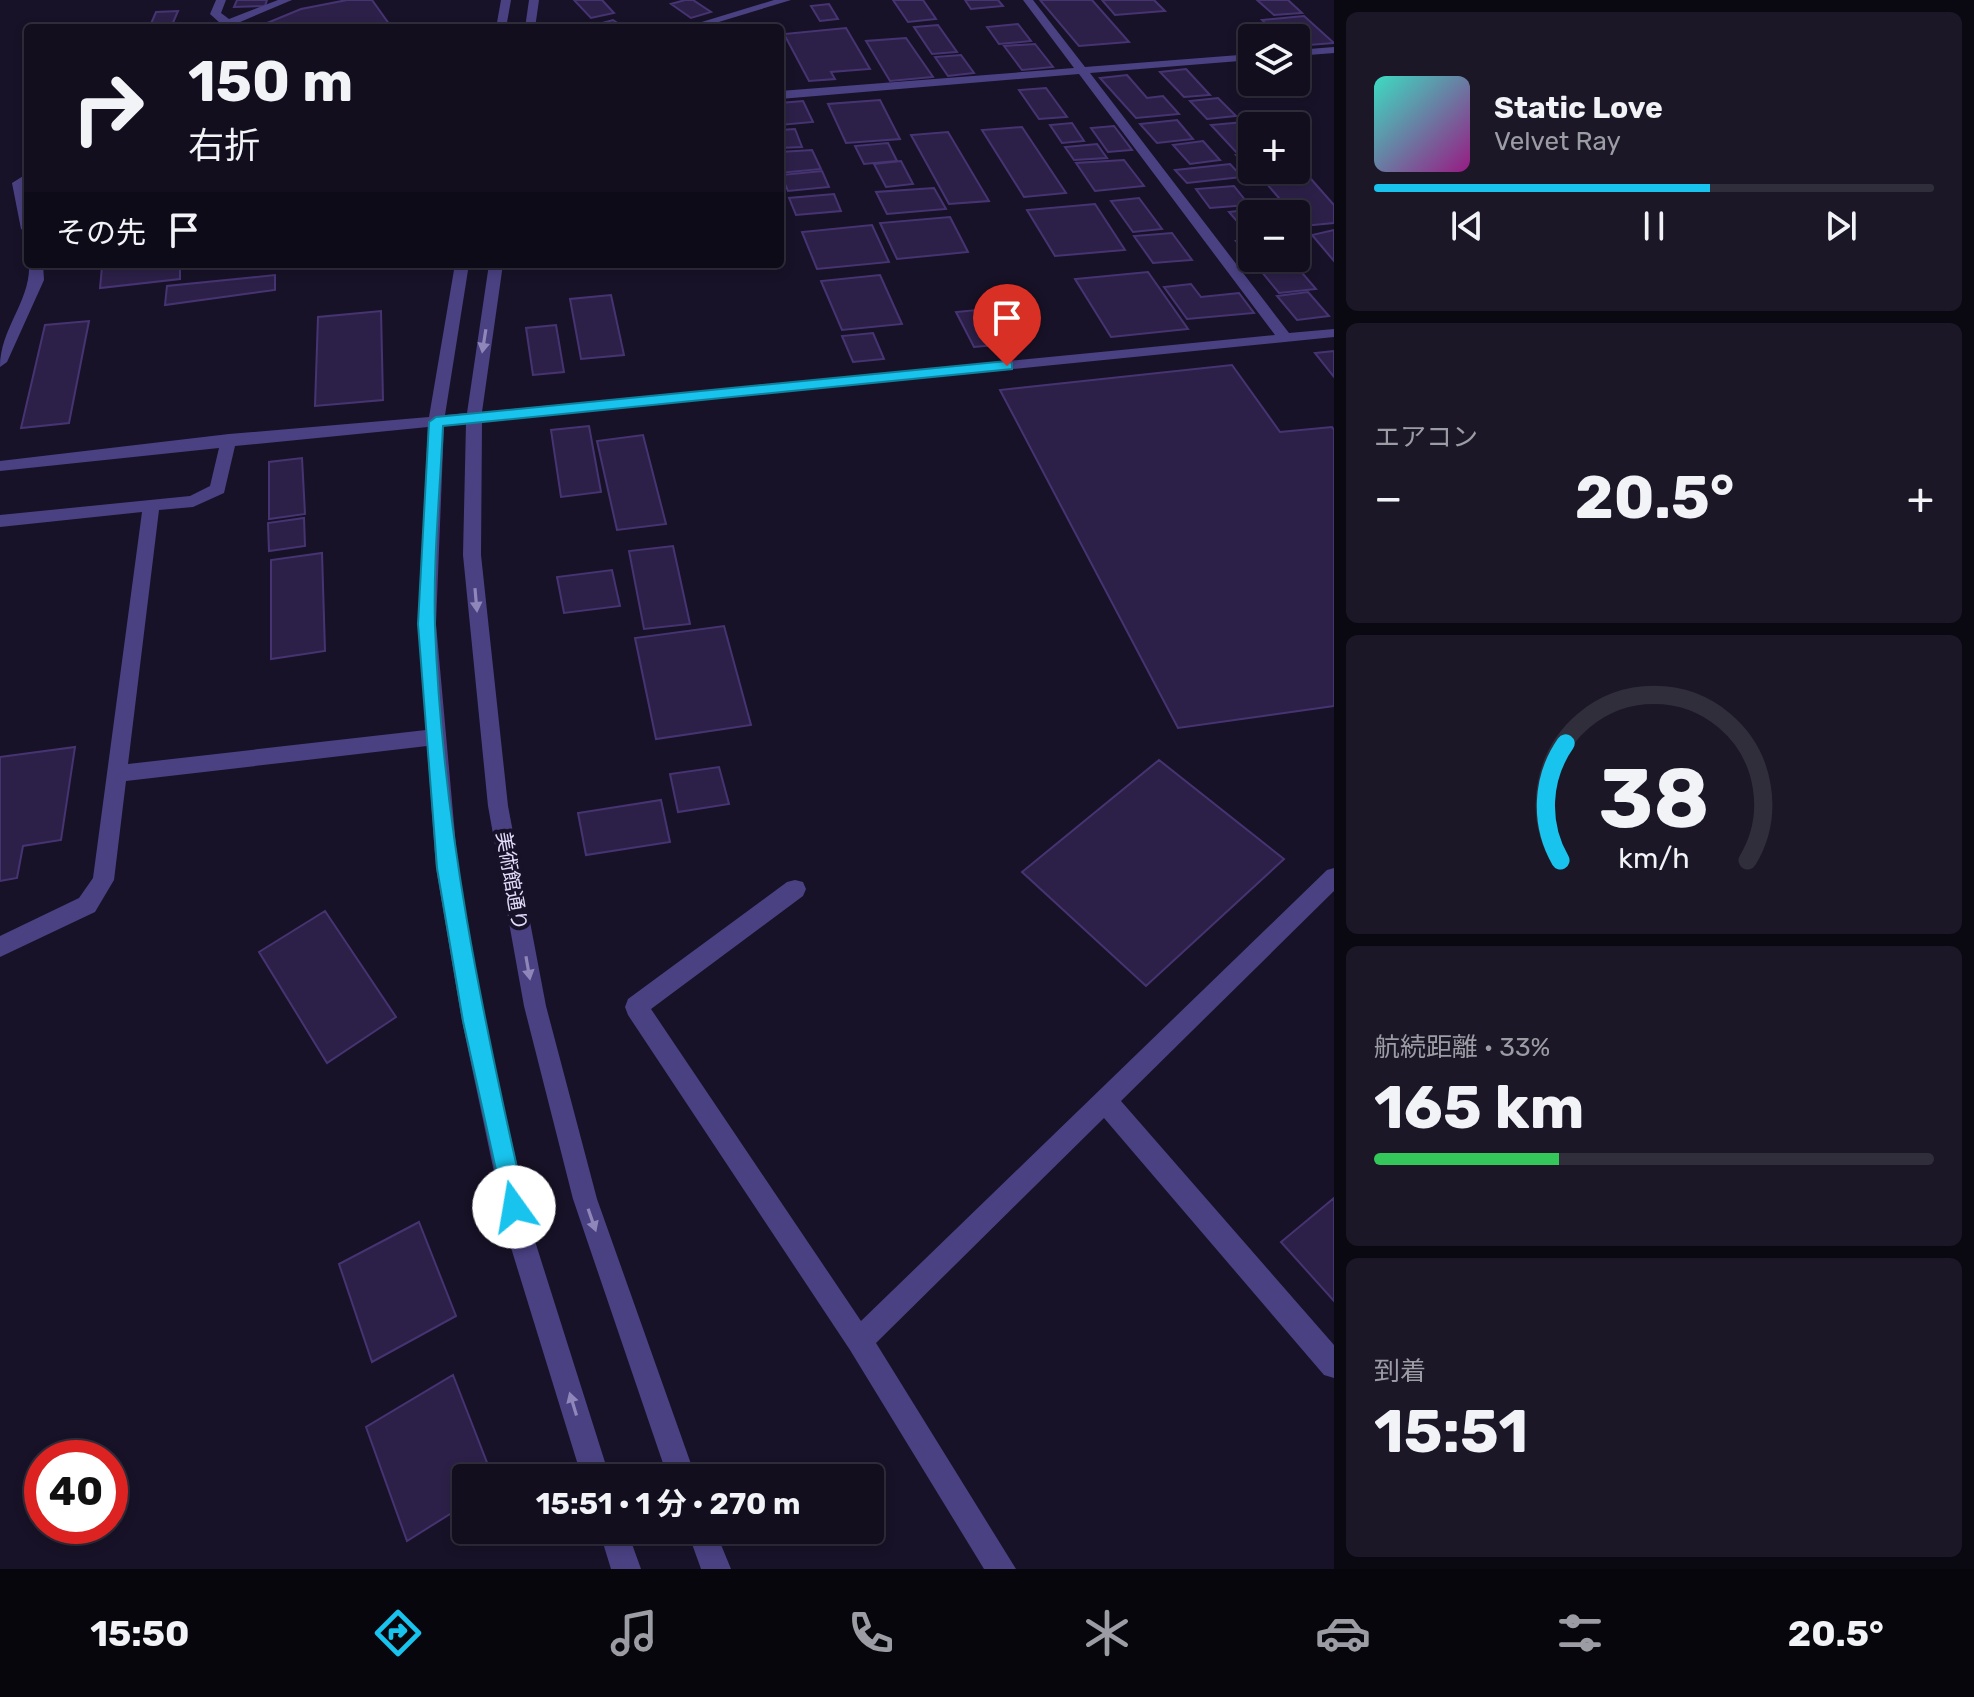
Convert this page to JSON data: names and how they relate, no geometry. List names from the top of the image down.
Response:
{
  "streets": {
    "street": ["美術館通り"]
  },
  "page": {
    "map_buttons": ["+", "−"],
    "turn": ["150 m", "右折"],
    "song": ["Static Love", "Velvet Ray"],
    "then": "その先",
    "tile": [
      "エアコン",
      ["航続距離 · 33%", "165 km"],
      ["到着", "15:51"]
    ],
    "heat": ["−", "20.5°", "+"],
    "limit": "40",
    "trip": "15:51 · 1 分 · 270 m",
    "tabs": ["15:50", "20.5°"],
    "gauge": ["38", "km/h"]
  }
}
